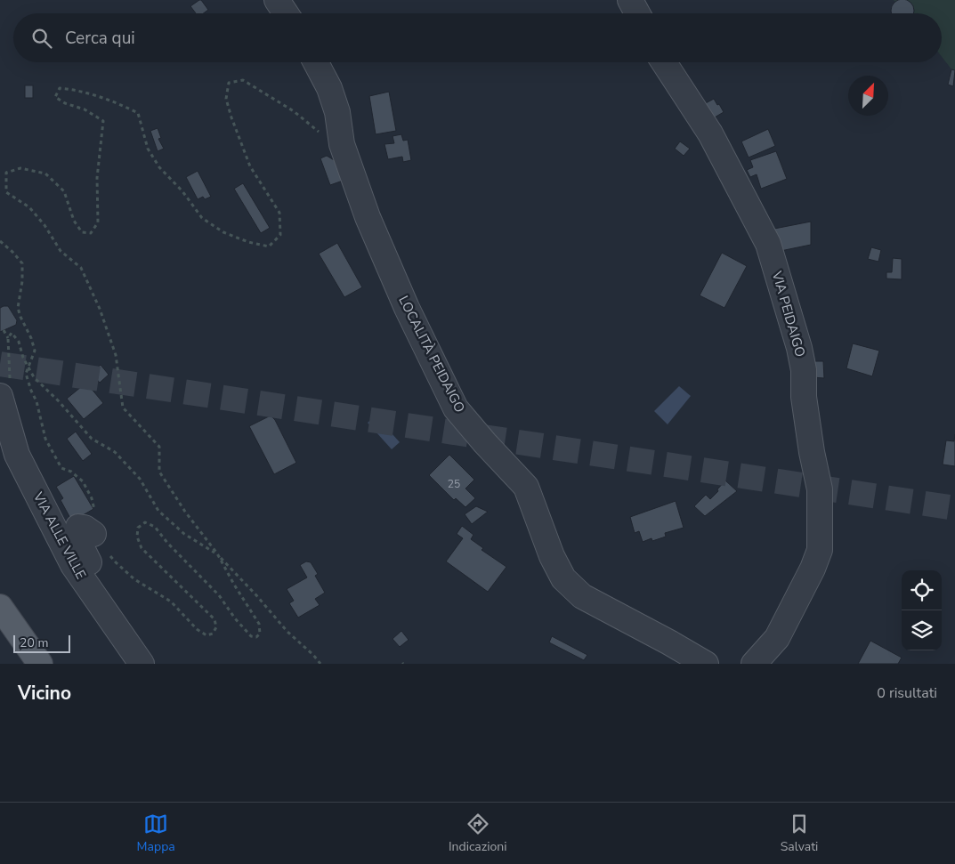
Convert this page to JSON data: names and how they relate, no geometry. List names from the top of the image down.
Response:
{
  "streets": {
    "street": ["VIA PEIDAIGO", "LOCALITÀ PEIDAIGO", "VIA ALLE VILLE"]
  },
  "house_numbers": ["25"],
  "scale_bar": "20 m",
  "north": "top right",
  "page": {
    "search": "Cerca qui",
    "scale": "20 m",
    "heading": ["Vicino", "0 risultati"],
    "nav": ["Mappa", "Indicazioni", "Salvati"]
  }
}
